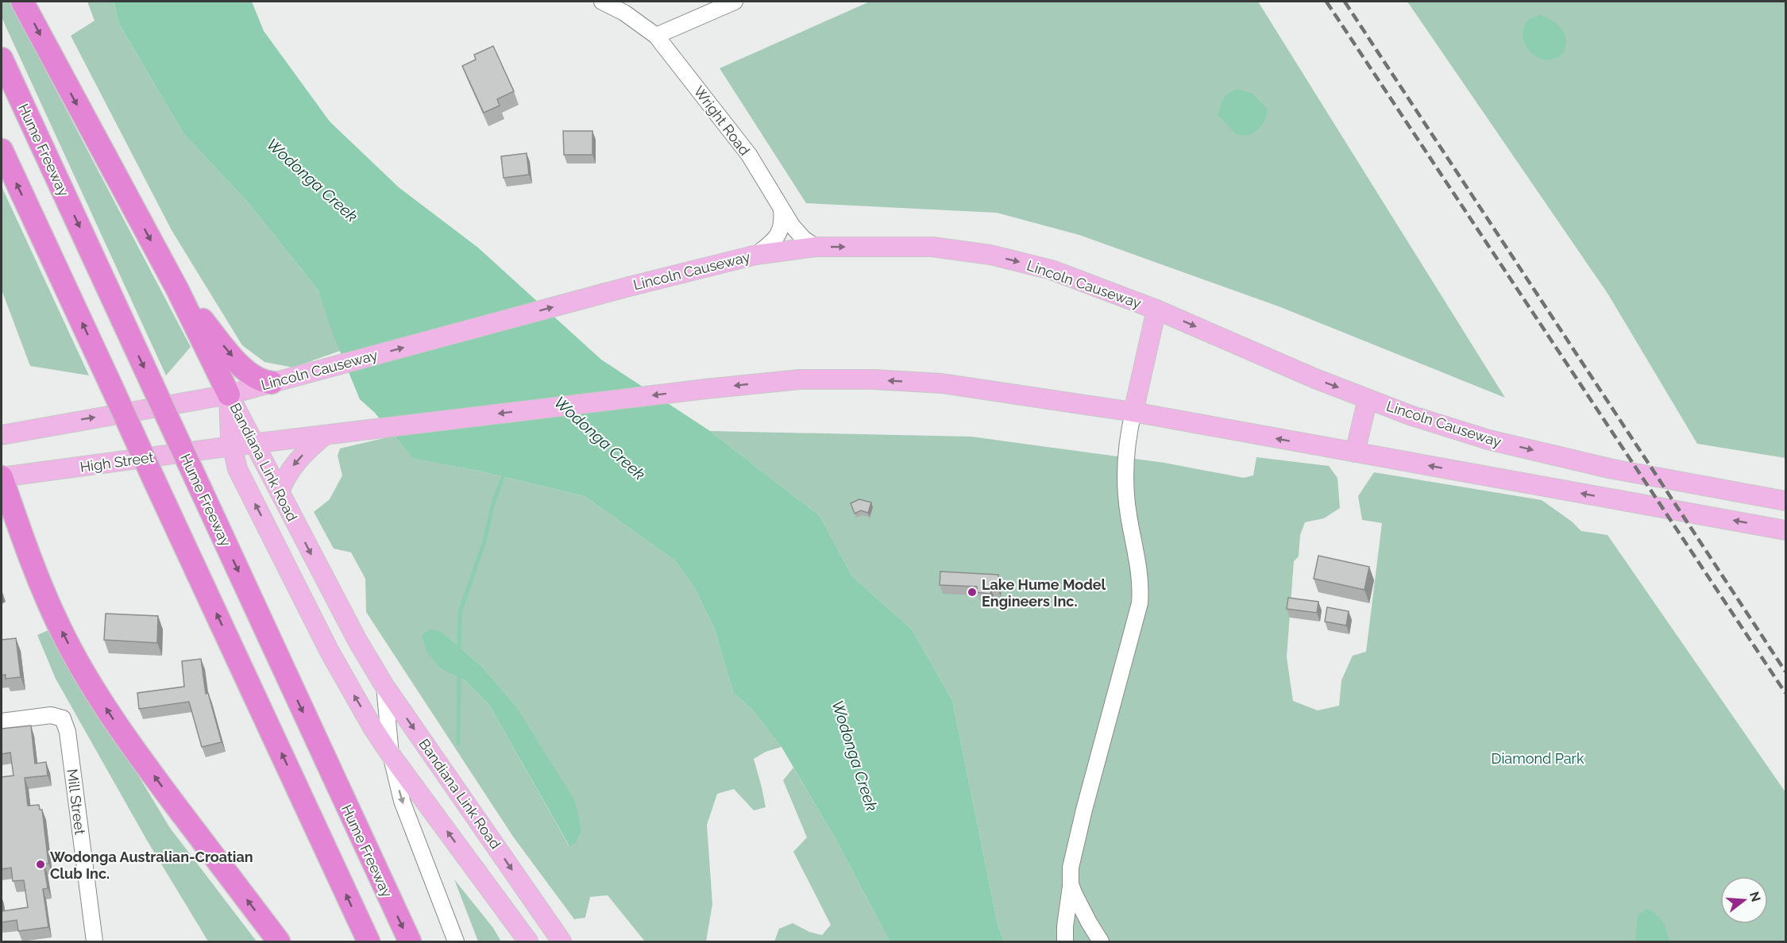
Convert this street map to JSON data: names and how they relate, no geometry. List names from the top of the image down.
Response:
{
  "streets": {
    "highway": ["Hume Freeway"],
    "main road": ["Lincoln Causeway", "High Street", "Bandiana Link Road"],
    "street": ["Wright Road", "Mill Street"]
  },
  "crossings": [
    ["Wright Road", "Lincoln Causeway"],
    ["Lincoln Causeway", "Bandiana Link Road"],
    ["High Street", "Bandiana Link Road"]
  ],
  "water": ["Wodonga Creek"],
  "parks": ["Diamond Park"],
  "places": ["Lake Hume Model Engineers Inc.", "Wodonga Australian-Croatian Club Inc."],
  "north": "right"
}
